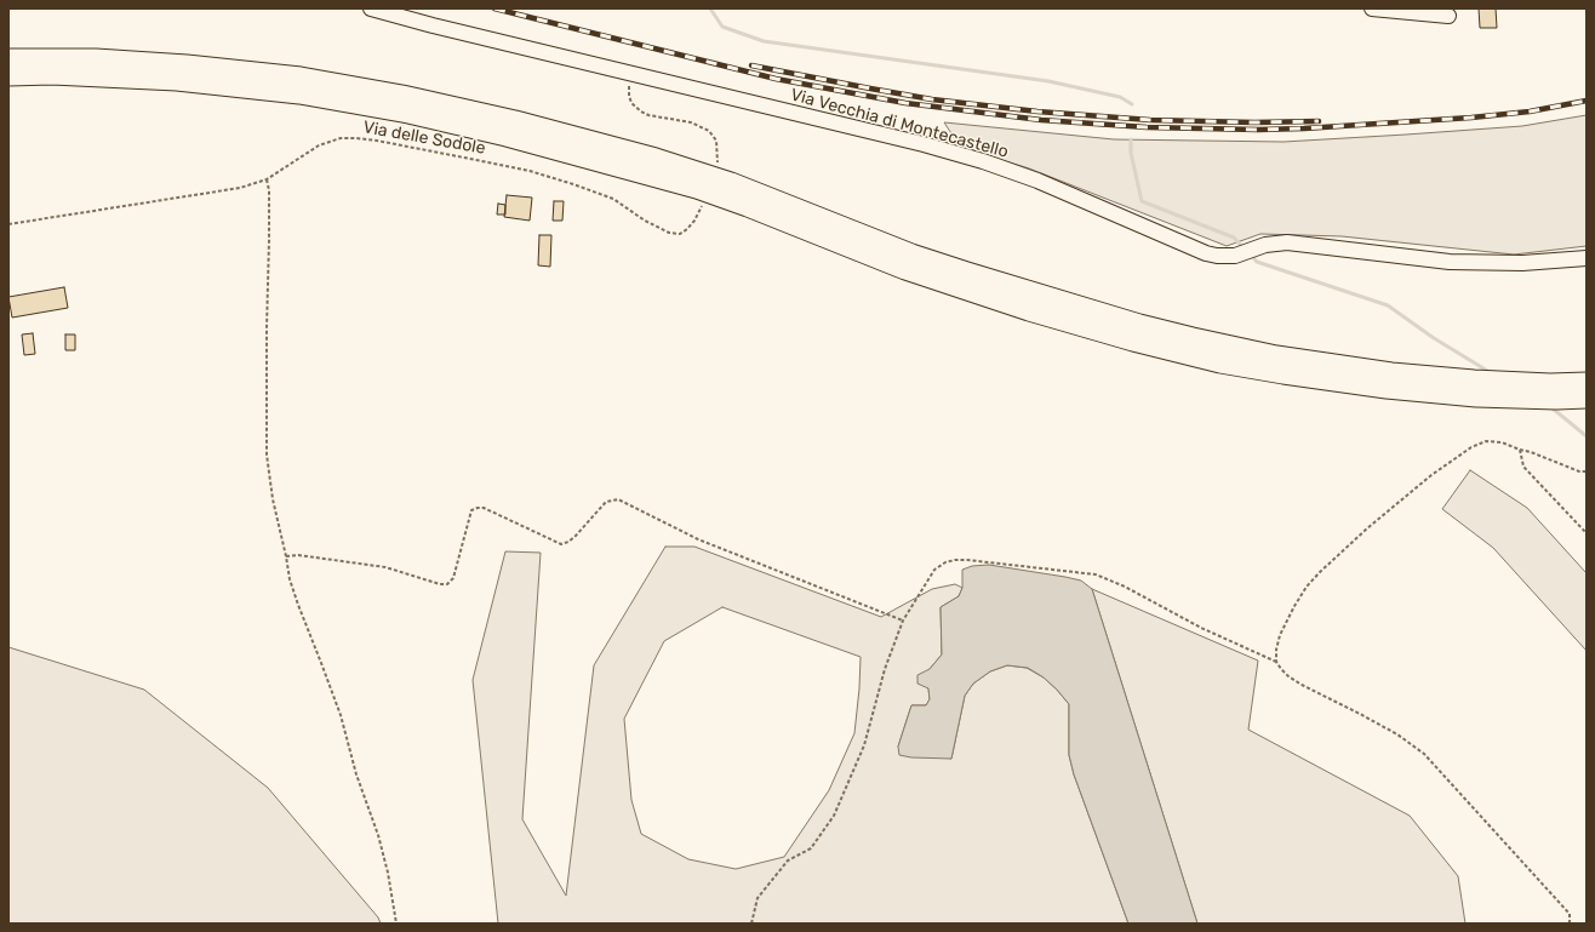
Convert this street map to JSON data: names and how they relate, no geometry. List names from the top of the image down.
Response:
{
  "streets": {
    "street": ["Via Vecchia di Montecastello"],
    "path": ["Via delle Sodole"]
  }
}
